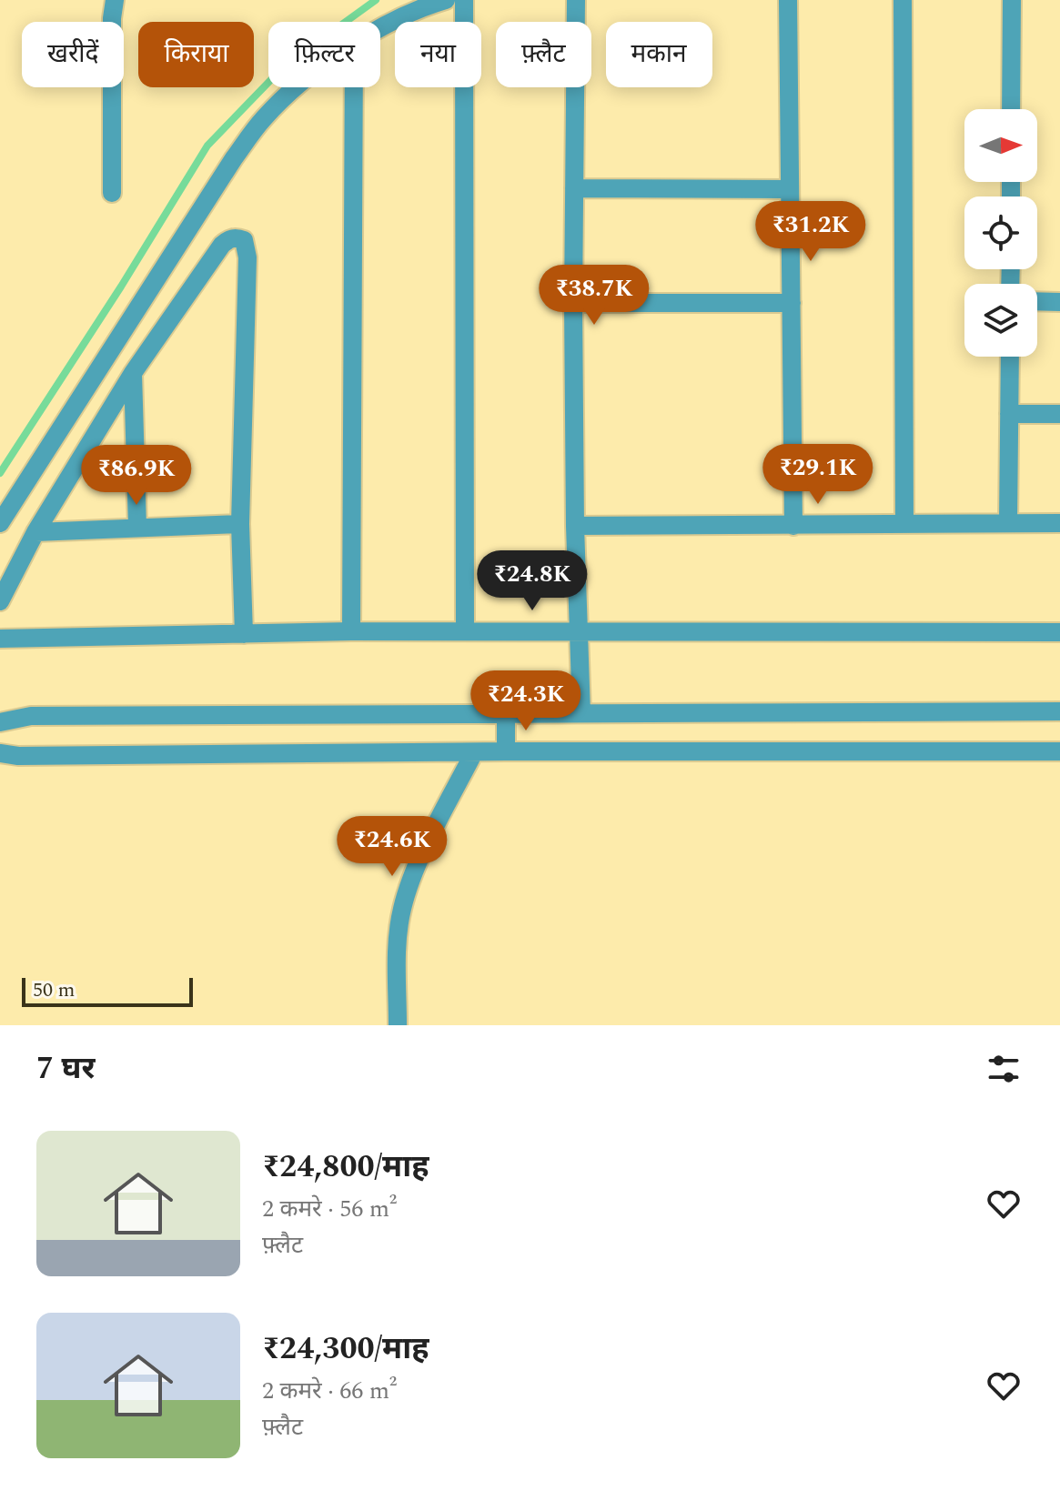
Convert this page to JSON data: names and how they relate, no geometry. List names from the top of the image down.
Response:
{
  "scale_bar": "50 m",
  "north": "right",
  "page": {
    "chip": [
      "खरीदें",
      "किराया",
      "फ़िल्टर",
      "नया",
      "फ़्लैट",
      "मकान"
    ],
    "price": [
      "₹31.2K",
      "₹38.7K",
      "₹29.1K",
      "₹86.9K",
      "₹24.8K",
      "₹24.3K",
      "₹24.6K"
    ],
    "scale": "50 m",
    "heading": "7 घर",
    "list": [
      {
        "name": "₹24,800/माह",
        "note": "2 कमरे · 56 m² · फ़्लैट"
      },
      {
        "name": "₹24,300/माह",
        "note": "2 कमरे · 66 m² · फ़्लैट"
      }
    ]
  }
}
